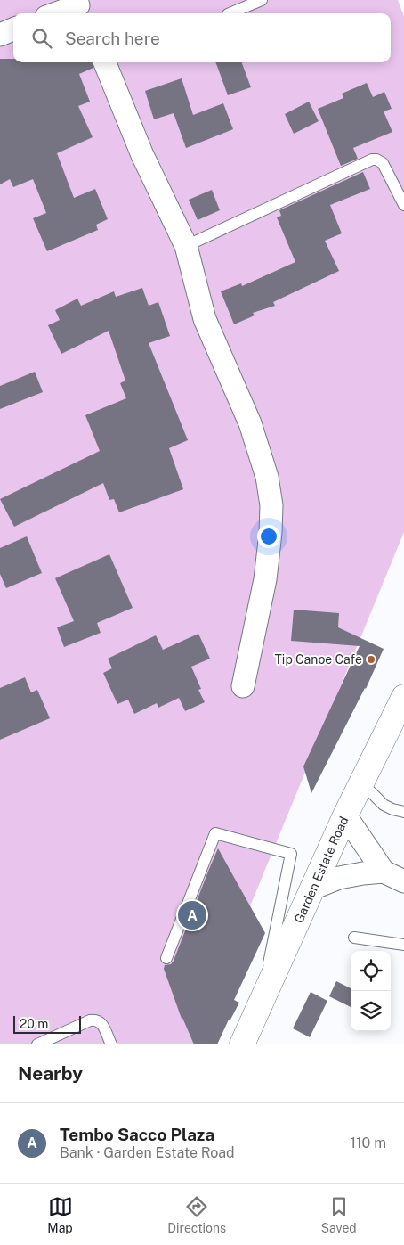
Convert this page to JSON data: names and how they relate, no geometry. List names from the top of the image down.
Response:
{
  "streets": {
    "street": ["Garden Estate Road"]
  },
  "places": ["Tip Canoe Cafe"],
  "scale_bar": "20 m",
  "page": {
    "search": "Search here",
    "pins": "A",
    "scale": "20 m",
    "heading": "Nearby",
    "list": [
      {
        "mark": "A",
        "name": "Tembo Sacco Plaza",
        "note": "Bank · Garden Estate Road",
        "value": "110 m"
      }
    ],
    "nav": ["Map", "Directions", "Saved"]
  }
}
